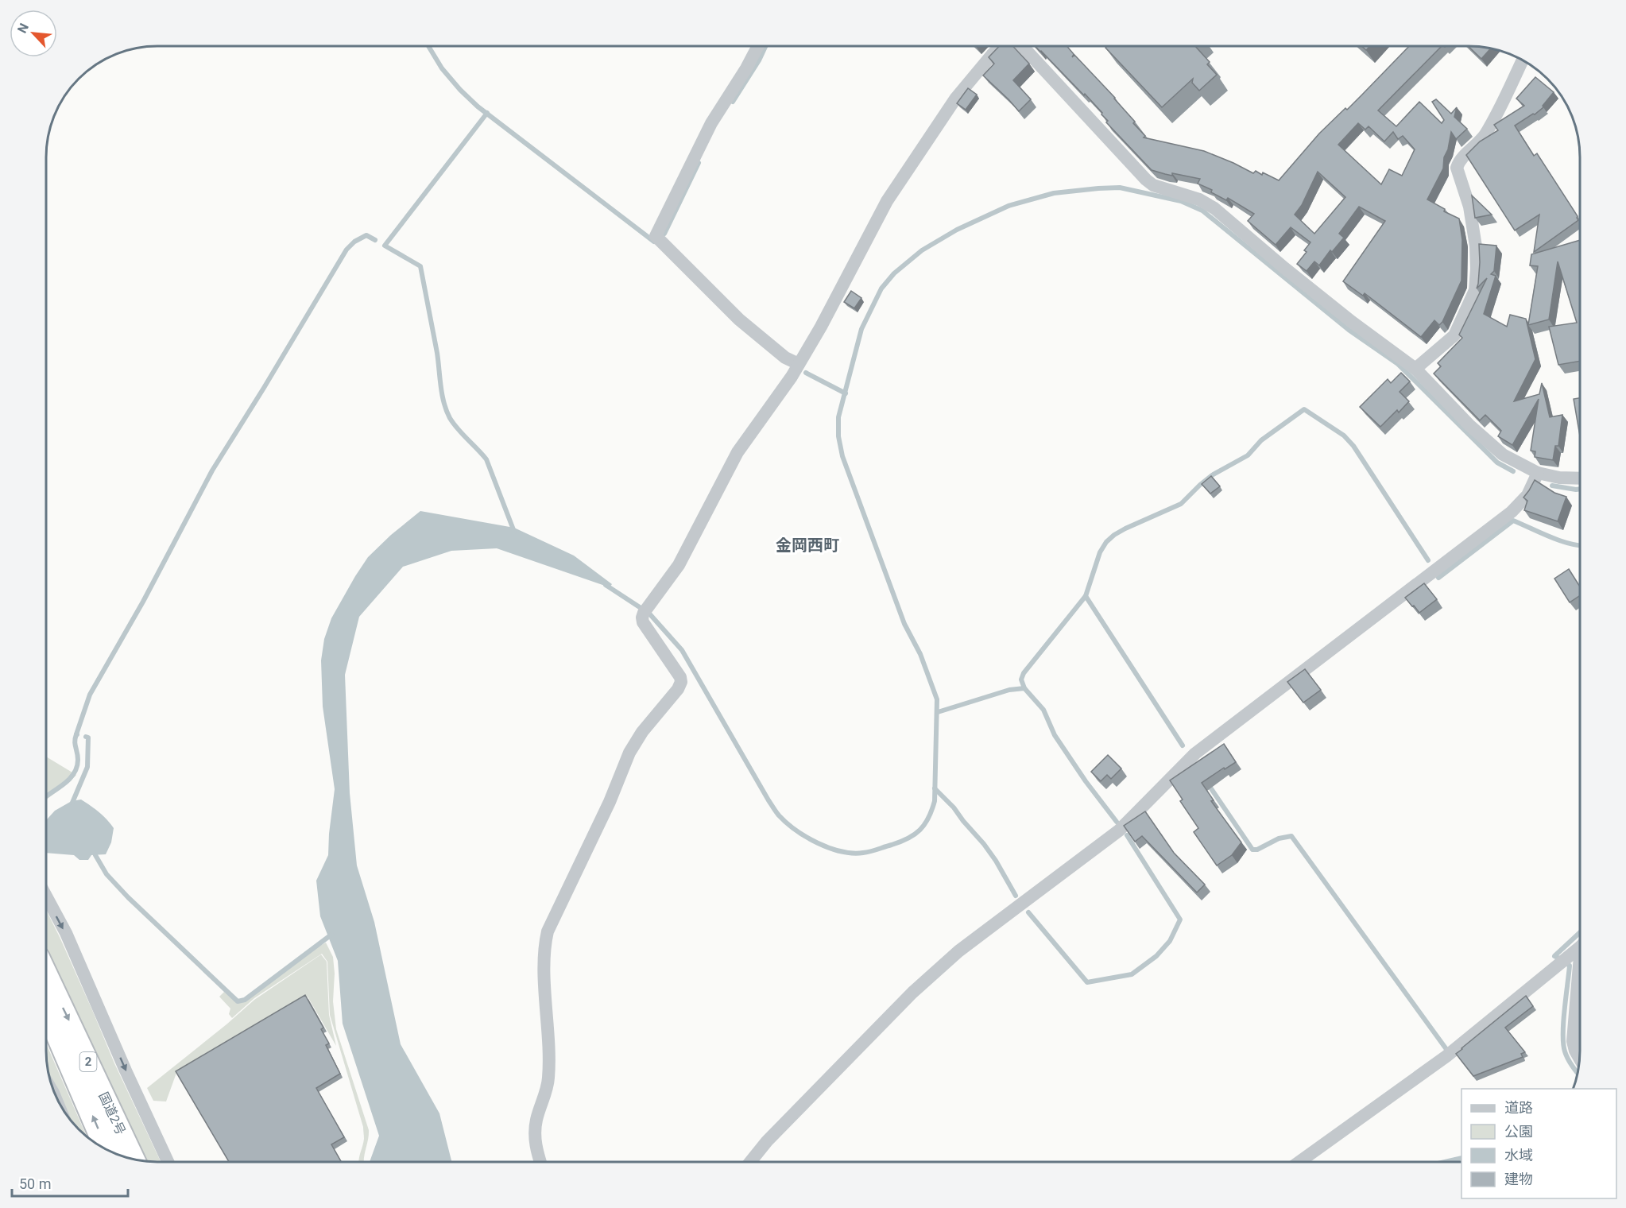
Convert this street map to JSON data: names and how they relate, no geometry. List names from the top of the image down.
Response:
{
  "streets": {
    "highway": ["2", "国道2号"]
  },
  "districts": ["金岡西町"],
  "legend": [
    "道路",
    "公園",
    "水域",
    "建物"
  ],
  "scale_bar": "50 m",
  "north": "top left"
}
